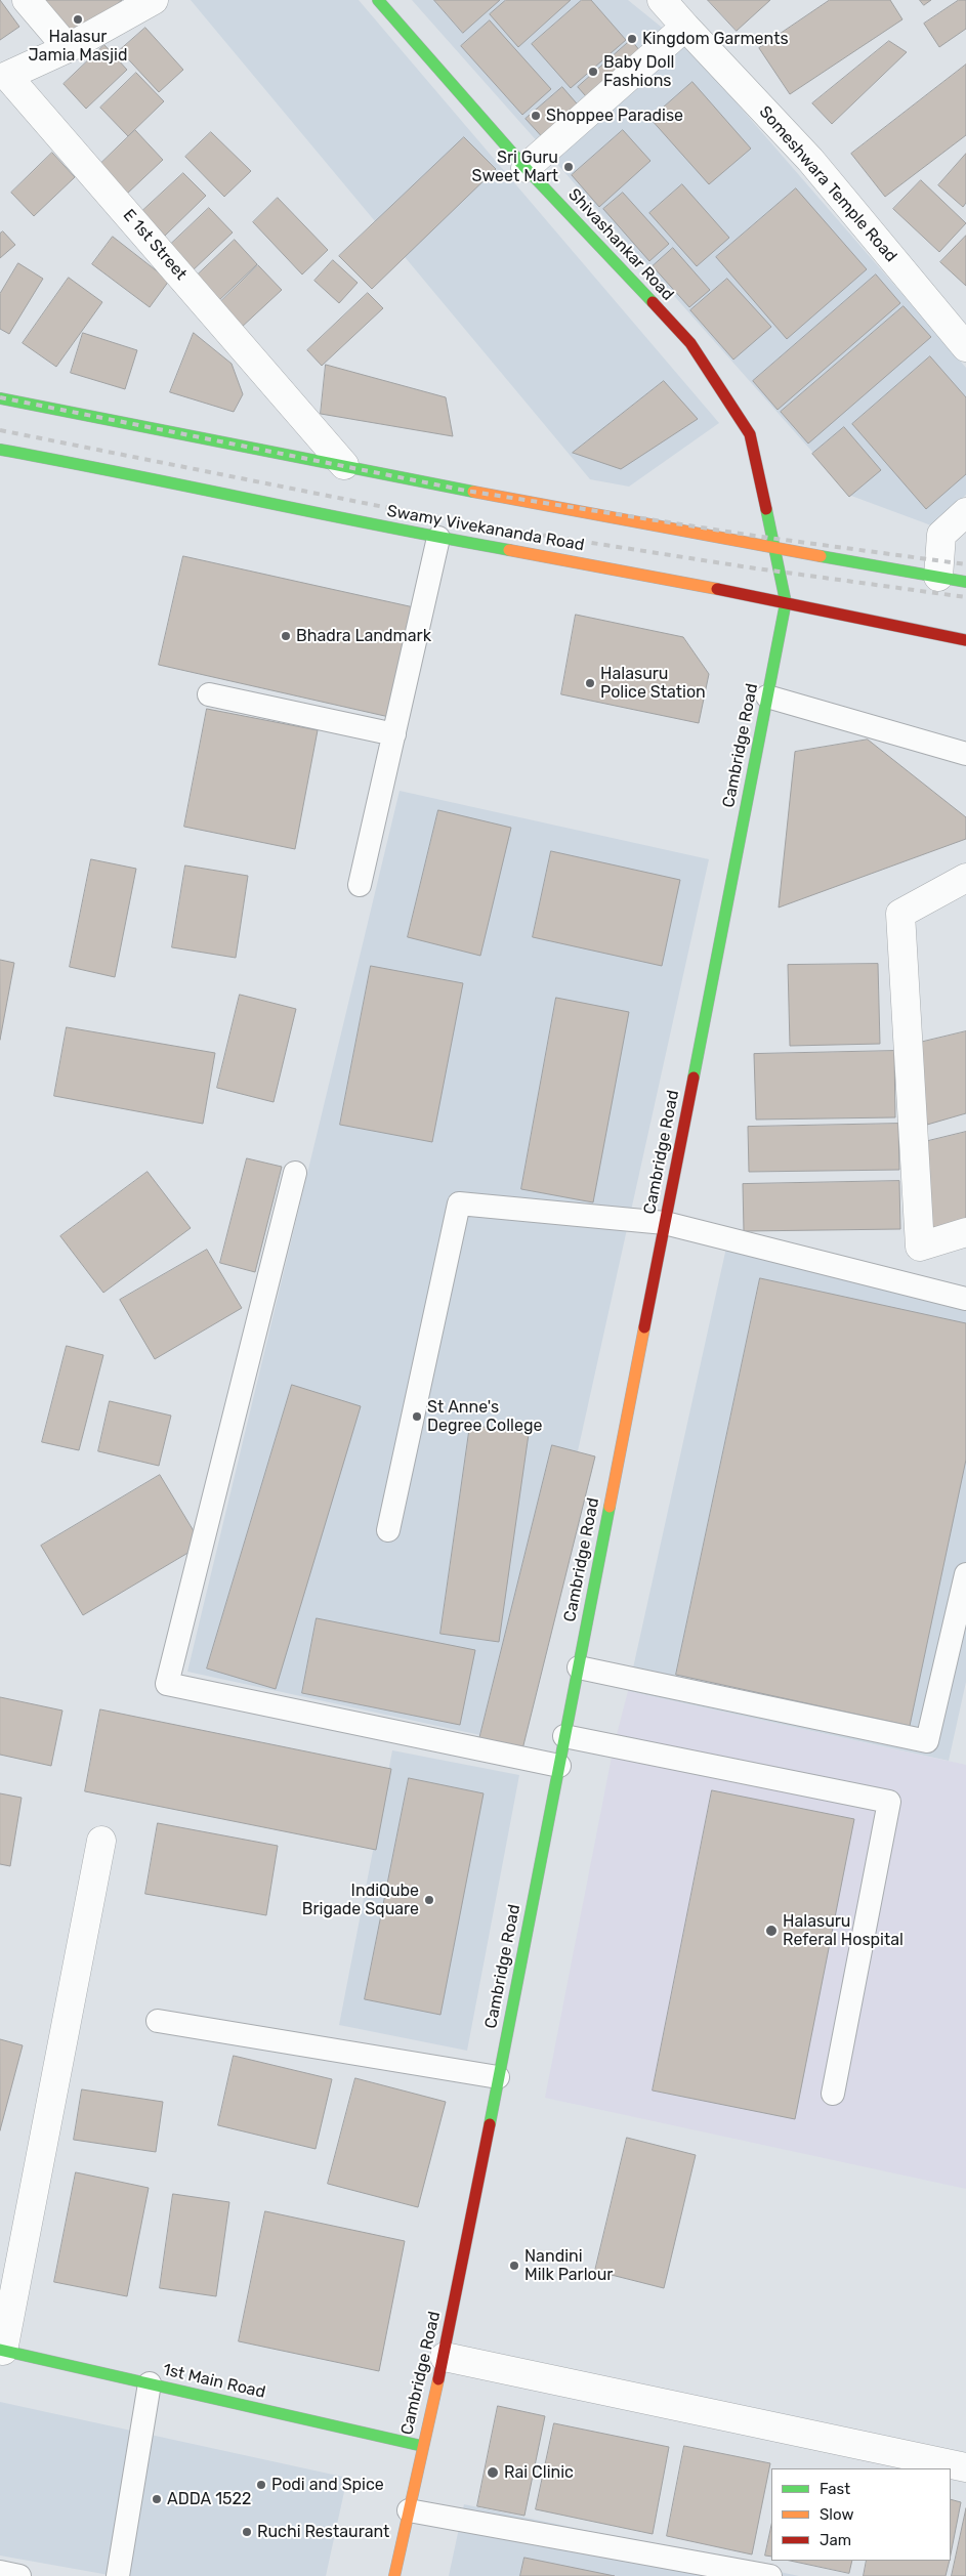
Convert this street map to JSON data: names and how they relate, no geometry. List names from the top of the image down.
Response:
{
  "streets": {
    "street": [
      "Someshwara Temple Road",
      "E 1st Street",
      "Shivashankar Road",
      "Swamy Vivekananda Road",
      "Cambridge Road",
      "1st Main Road"
    ]
  },
  "crossings": [
    ["E 1st Street", "Swamy Vivekananda Road"],
    ["Shivashankar Road", "Swamy Vivekananda Road"],
    ["Shivashankar Road", "Cambridge Road"],
    ["Swamy Vivekananda Road", "Cambridge Road"],
    ["Cambridge Road", "1st Main Road"]
  ],
  "places": [
    "Halasur Jamia Masjid",
    "Kingdom Garments",
    "Baby Doll Fashions",
    "Shoppee Paradise",
    "Sri Guru Sweet Mart",
    "Bhadra Landmark",
    "Halasuru Police Station",
    "St Anne's Degree College",
    "IndiQube Brigade Square",
    "Halasuru Referal Hospital",
    "Nandini Milk Parlour",
    "Rai Clinic",
    "Podi and Spice",
    "ADDA 1522",
    "Ruchi Restaurant"
  ],
  "legend": ["Fast", "Slow", "Jam"]
}
